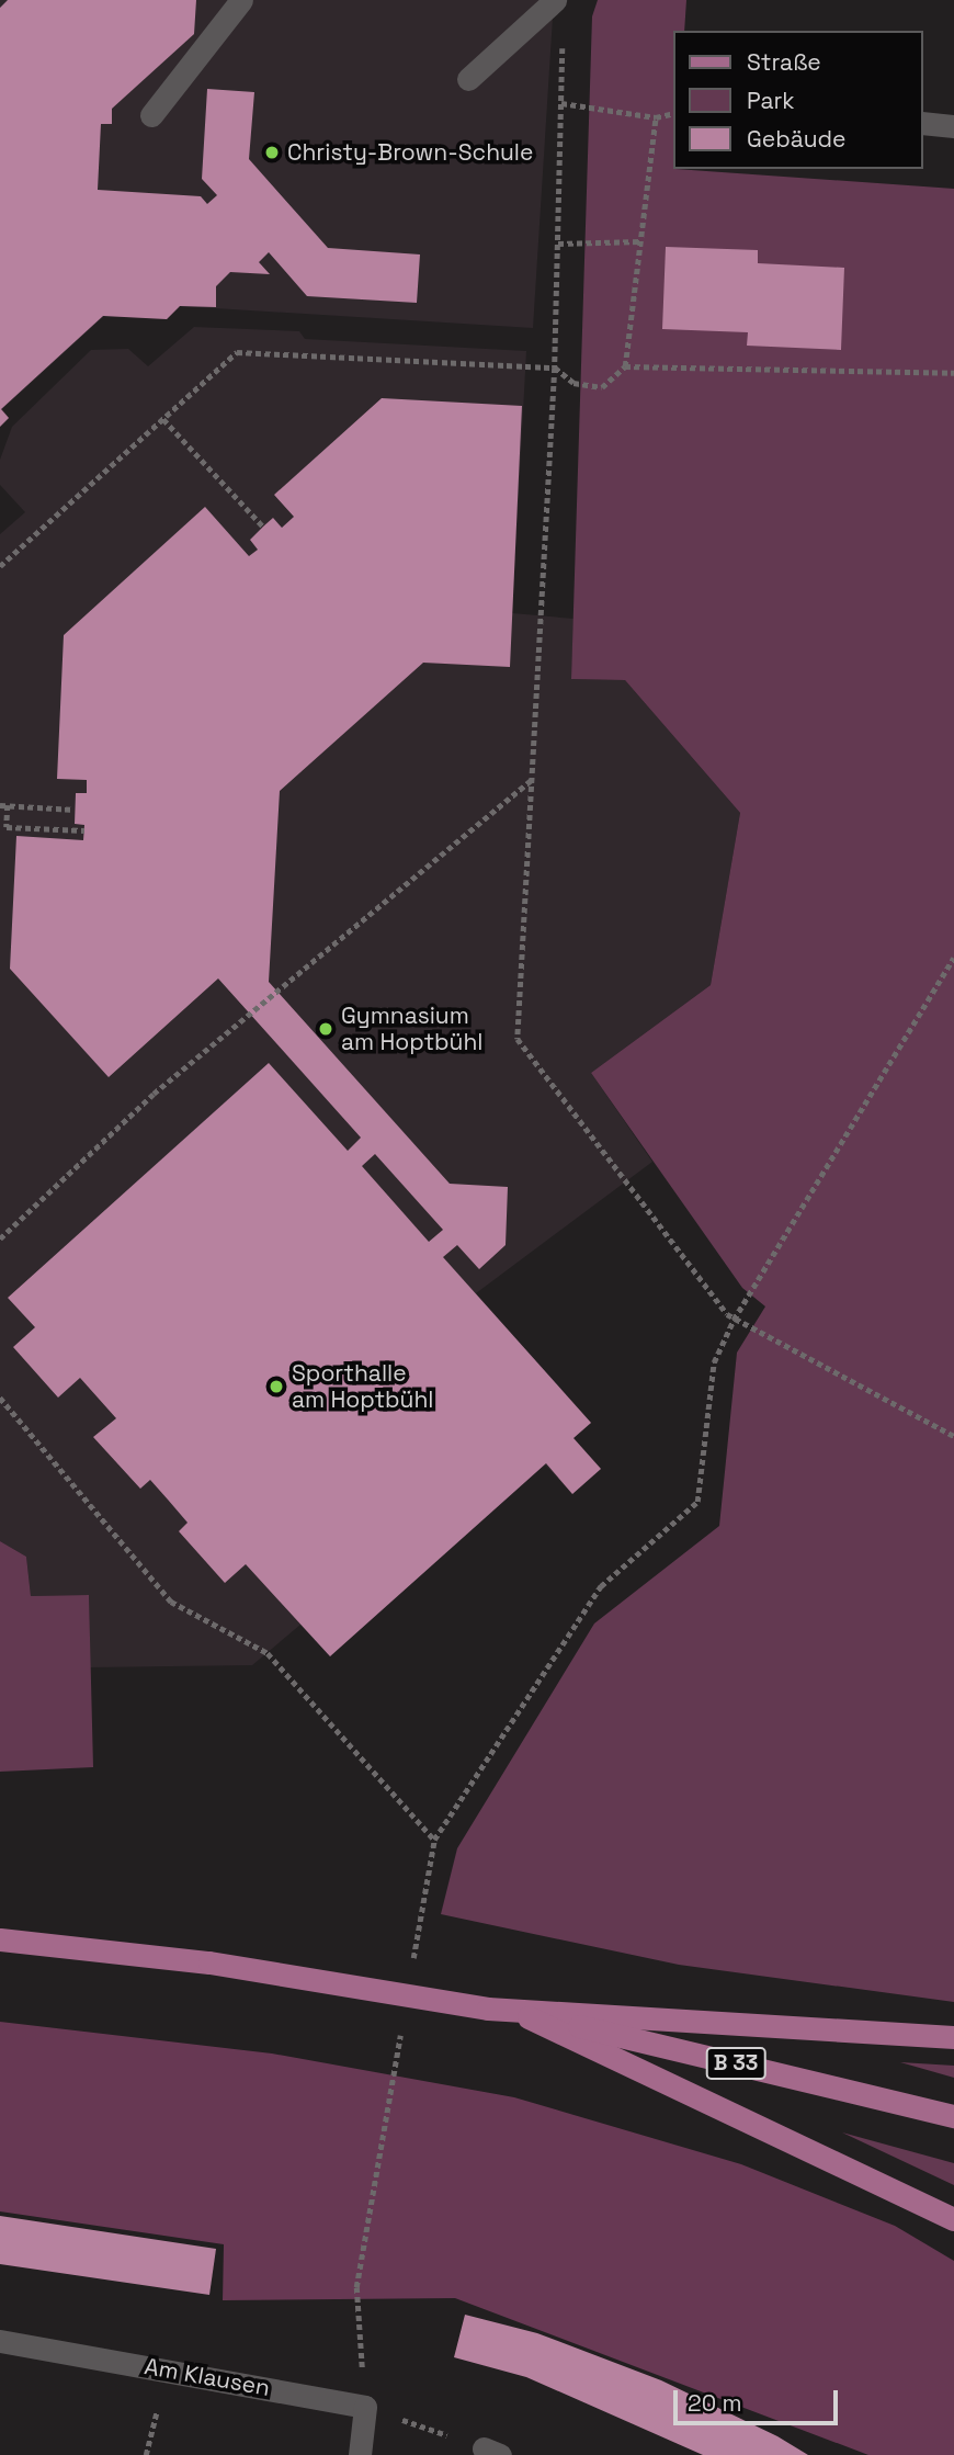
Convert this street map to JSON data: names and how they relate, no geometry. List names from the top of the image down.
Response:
{
  "streets": {
    "main road": ["B 33"],
    "street": ["Am Klausen"]
  },
  "places": ["Christy-Brown-Schule", "Gymnasium am Hoptbühl", "Sporthalle am Hoptbühl"],
  "legend": ["Straße", "Park", "Gebäude"],
  "scale_bar": "20 m"
}
